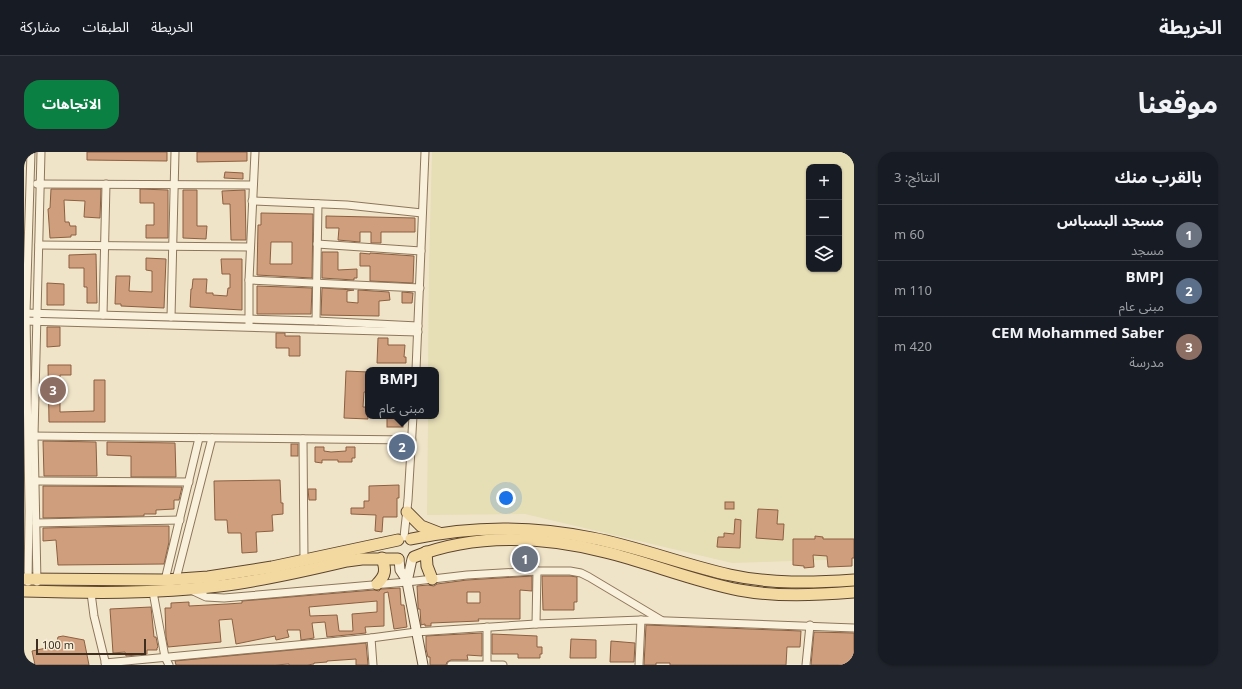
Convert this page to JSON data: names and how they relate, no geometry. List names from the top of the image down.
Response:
{
  "scale_bar": "100 m",
  "page": {
    "header": "الخريطة",
    "nav": ["الخريطة", "الطبقات", "مشاركة"],
    "title": "موقعنا",
    "buttons": "الاتجاهات",
    "heading": ["بالقرب منك", "النتائج: 3"],
    "map_buttons": ["+", "−"],
    "list": [
      {
        "mark": "1",
        "name": "مسجد البسباس",
        "note": "مسجد",
        "value": "60 m"
      },
      {
        "mark": "2",
        "name": "BMPJ",
        "note": "مبنى عام",
        "value": "110 m"
      },
      {
        "mark": "3",
        "name": "CEM Mohammed Saber",
        "note": "مدرسة",
        "value": "420 m"
      }
    ],
    "popup": ["BMPJ", "مبنى عام"],
    "pins": ["3", "2", "1"],
    "scale": "100 m"
  }
}
